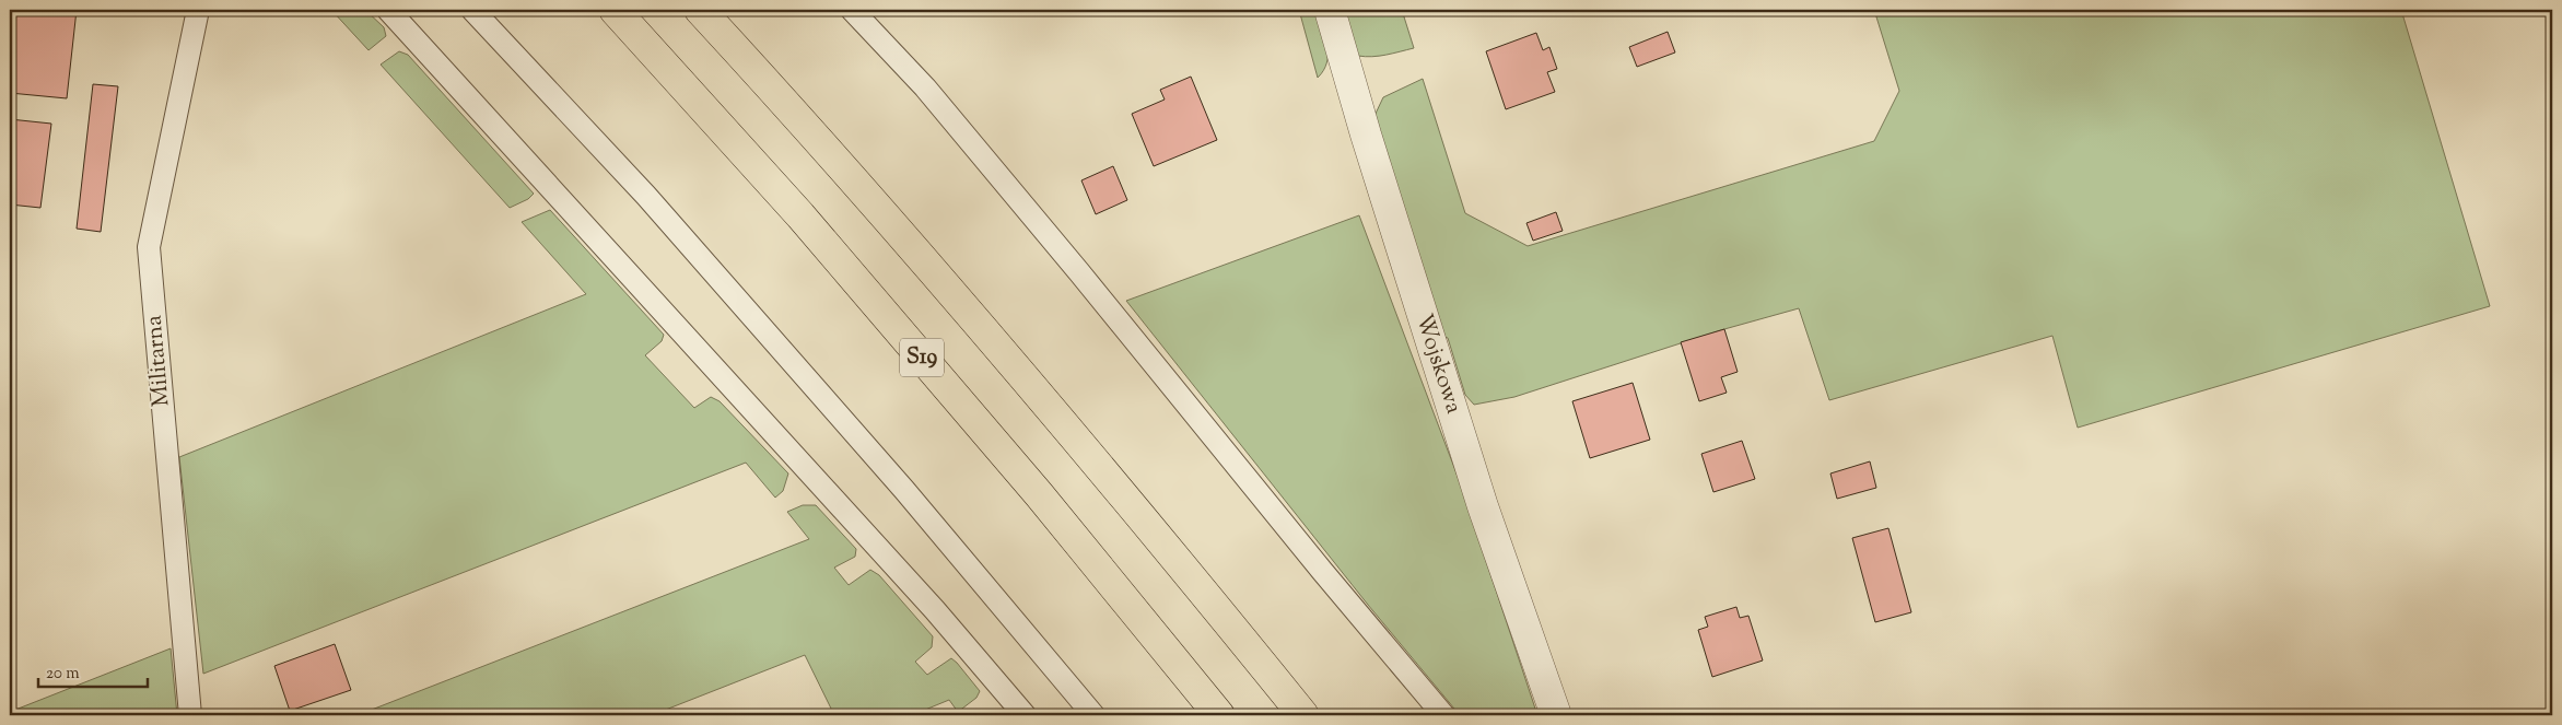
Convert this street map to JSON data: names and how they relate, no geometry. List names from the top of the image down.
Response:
{
  "streets": {
    "highway": ["S19"],
    "street": ["Wojskowa"],
    "lane": ["Militarna"]
  },
  "scale_bar": "20 m"
}
